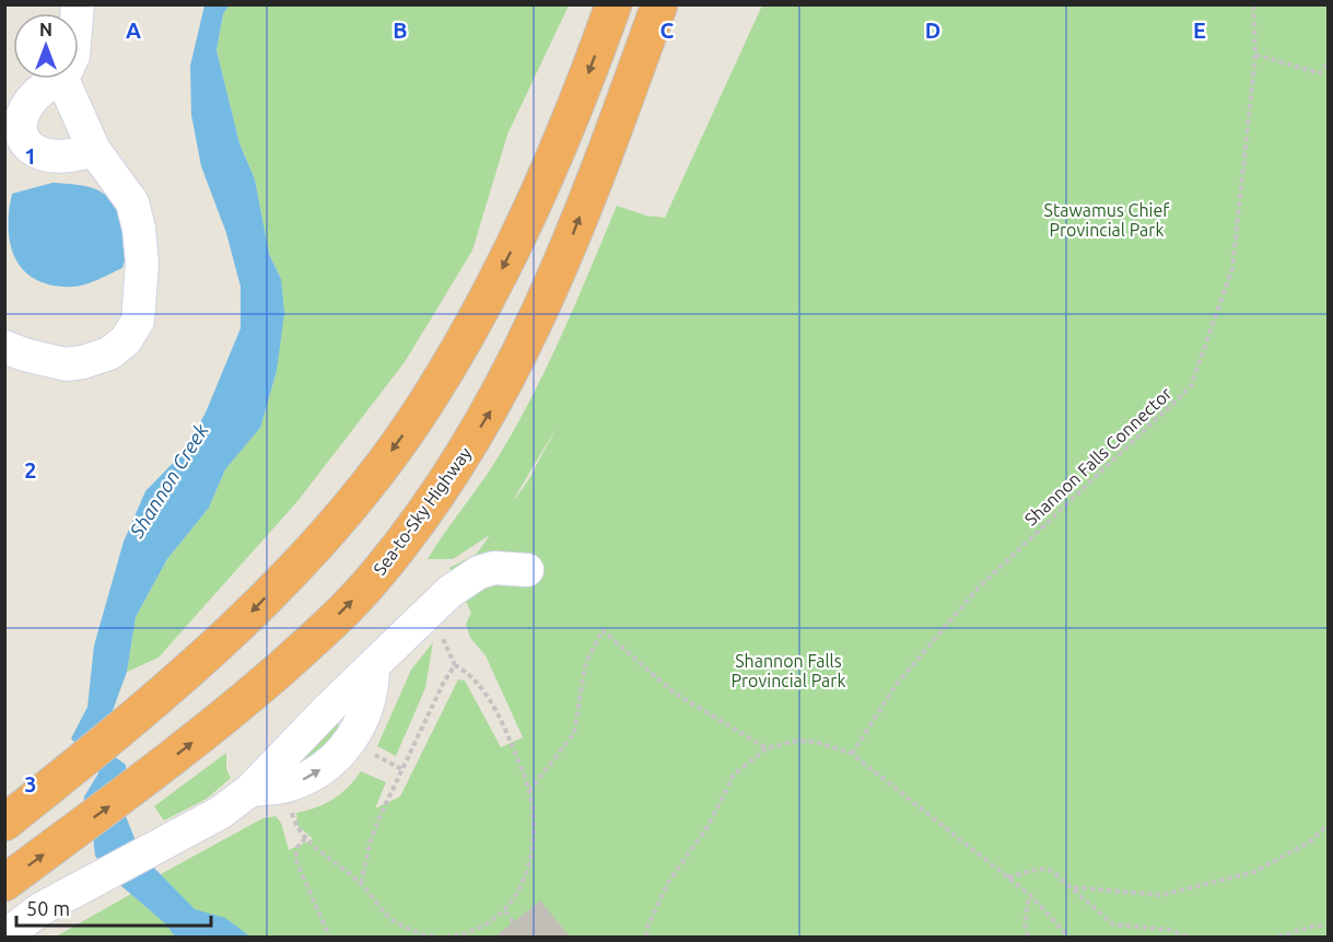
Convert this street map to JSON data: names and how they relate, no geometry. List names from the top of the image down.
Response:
{
  "streets": {
    "highway": ["Sea-to-Sky Highway"],
    "path": ["Shannon Falls Connector"]
  },
  "water": ["Shannon Creek"],
  "parks": ["Stawamus Chief Provincial Park", "Shannon Falls Provincial Park"],
  "scale_bar": "50 m",
  "north": "top",
  "grid": {
    "columns": [
      "A",
      "B",
      "C",
      "D",
      "E"
    ],
    "rows": ["1", "2", "3"]
  }
}
